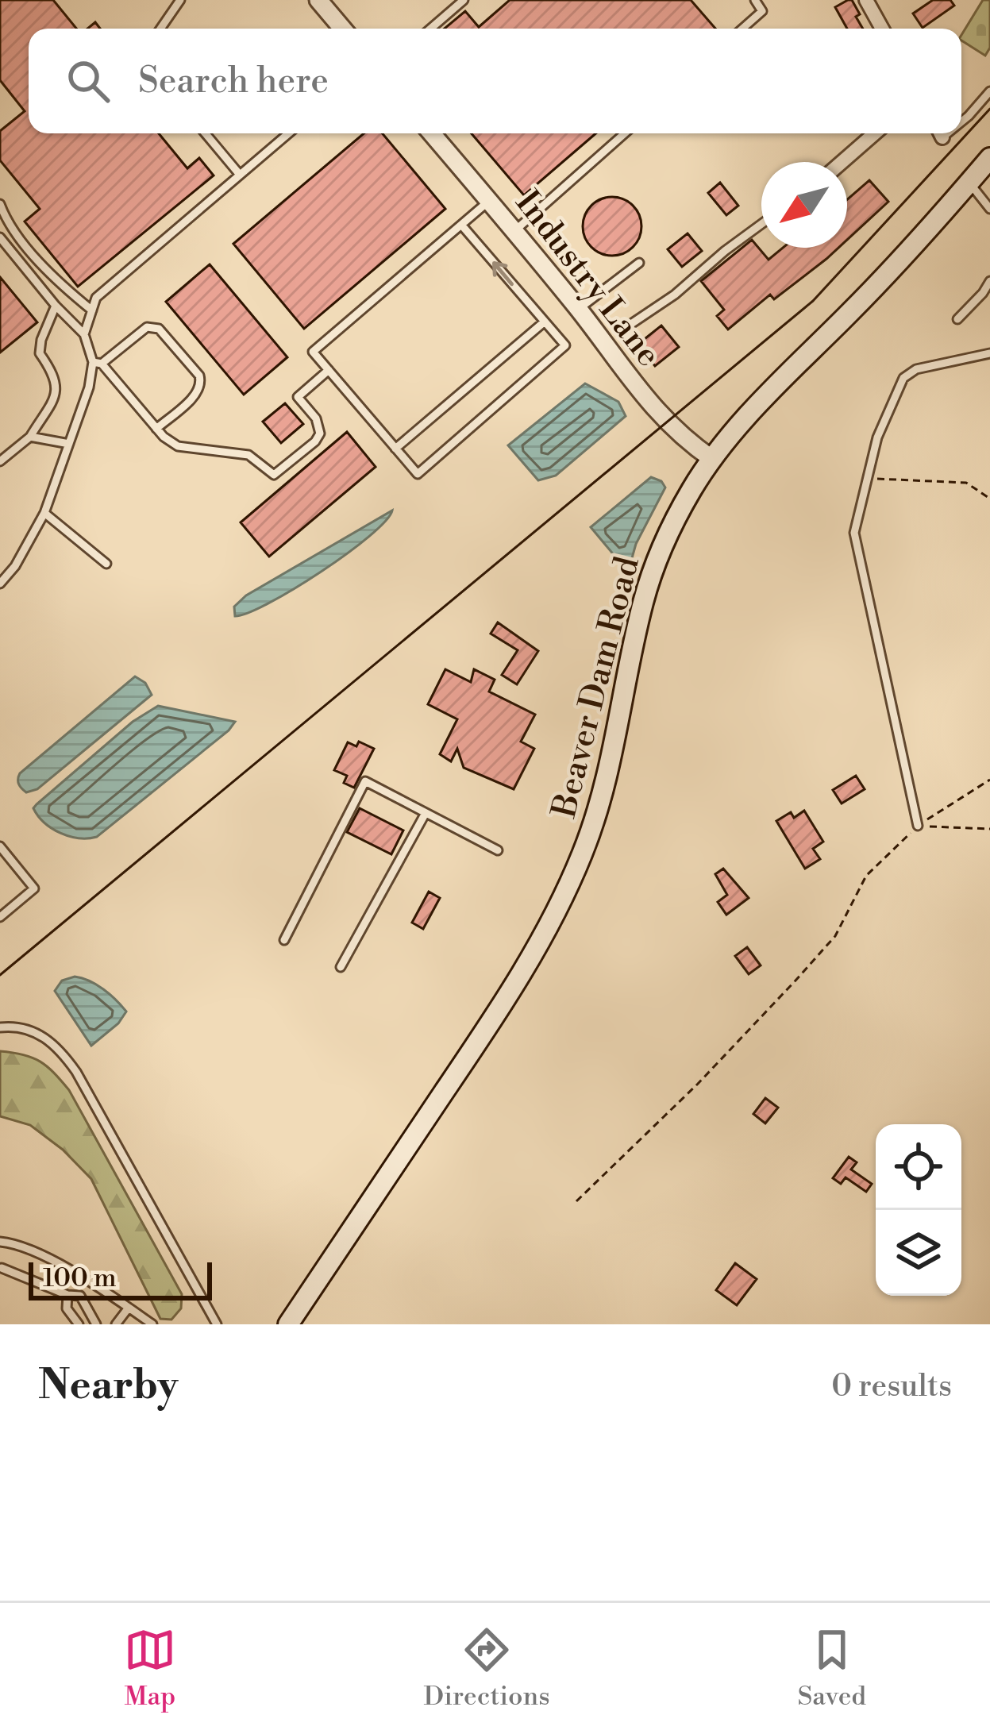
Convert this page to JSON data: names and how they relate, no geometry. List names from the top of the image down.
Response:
{
  "streets": {
    "main road": ["Beaver Dam Road"],
    "street": ["Industry Lane"]
  },
  "crossings": [
    ["Industry Lane", "Beaver Dam Road"]
  ],
  "scale_bar": "100 m",
  "north": "bottom left",
  "page": {
    "search": "Search here",
    "scale": "100 m",
    "heading": ["Nearby", "0 results"],
    "nav": ["Map", "Directions", "Saved"]
  }
}
